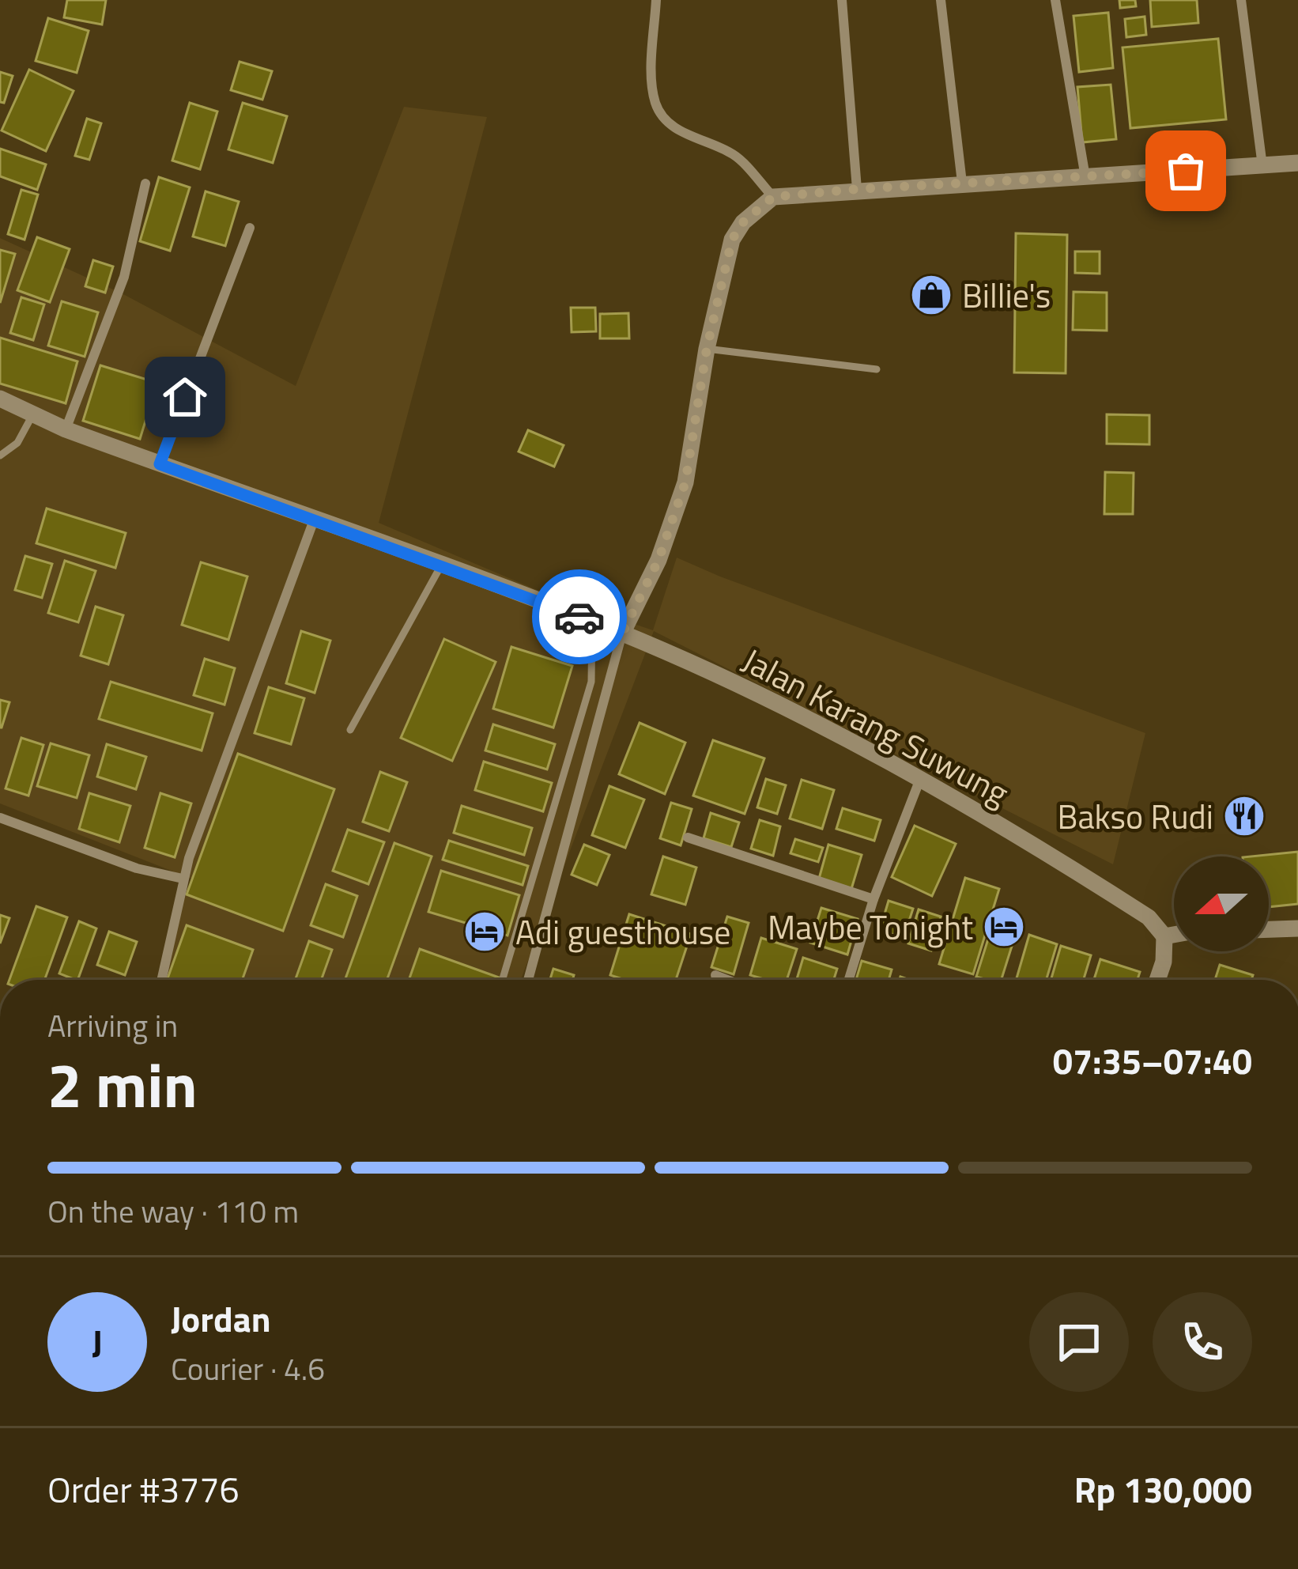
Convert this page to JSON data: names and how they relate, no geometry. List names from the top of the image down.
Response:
{
  "streets": {
    "street": ["Jalan Karang Suwung"]
  },
  "places": {
    "shop": ["Billie's"],
    "restaurant": ["Bakso Rudi"],
    "hotel": ["Maybe Tonight", "Adi guesthouse"]
  },
  "north": "left",
  "page": {
    "heading": ["2 min", "Arriving in", "07:35–07:40"],
    "panel": [
      "Jordan",
      "Courier · 4.6",
      "Order #3776",
      "Rp 130,000"
    ],
    "bar": "On the way · 110 m",
    "round": "J"
  }
}
